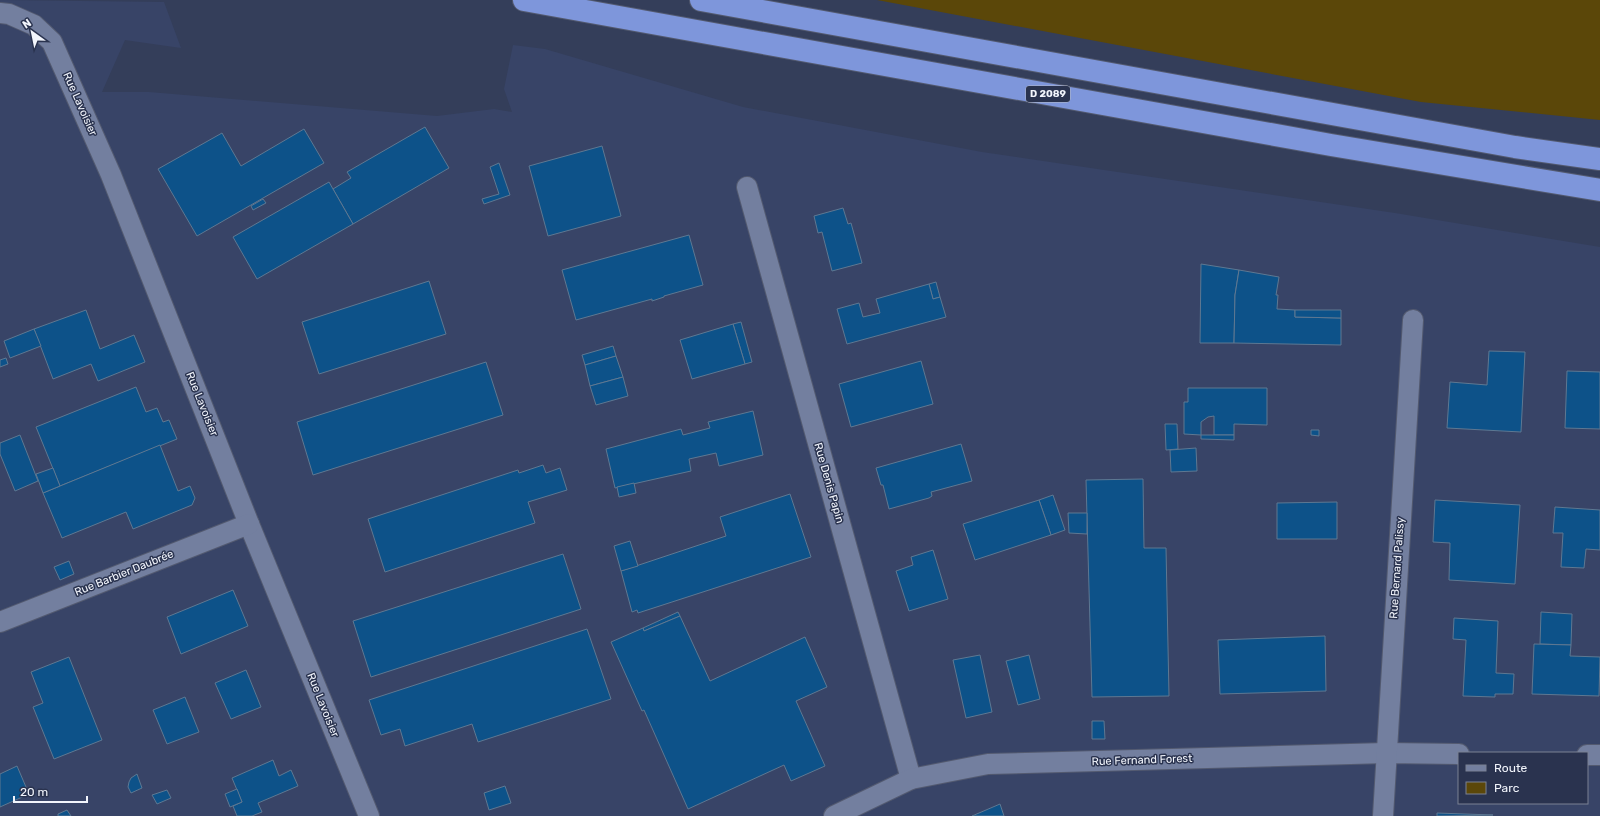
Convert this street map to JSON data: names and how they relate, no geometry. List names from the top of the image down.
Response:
{
  "streets": {
    "highway": ["D 2089"],
    "street": [
      "Rue Lavoisier",
      "Rue Denis Papin",
      "Rue Bernard Palissy",
      "Rue Barbier Daubrée",
      "Rue Fernand Forest"
    ]
  },
  "crossings": [
    ["Rue Lavoisier", "Rue Barbier Daubrée"],
    ["Rue Denis Papin", "Rue Fernand Forest"],
    ["Rue Bernard Palissy", "Rue Fernand Forest"]
  ],
  "legend": ["Route", "Parc"],
  "scale_bar": "20 m",
  "north": "top left"
}
